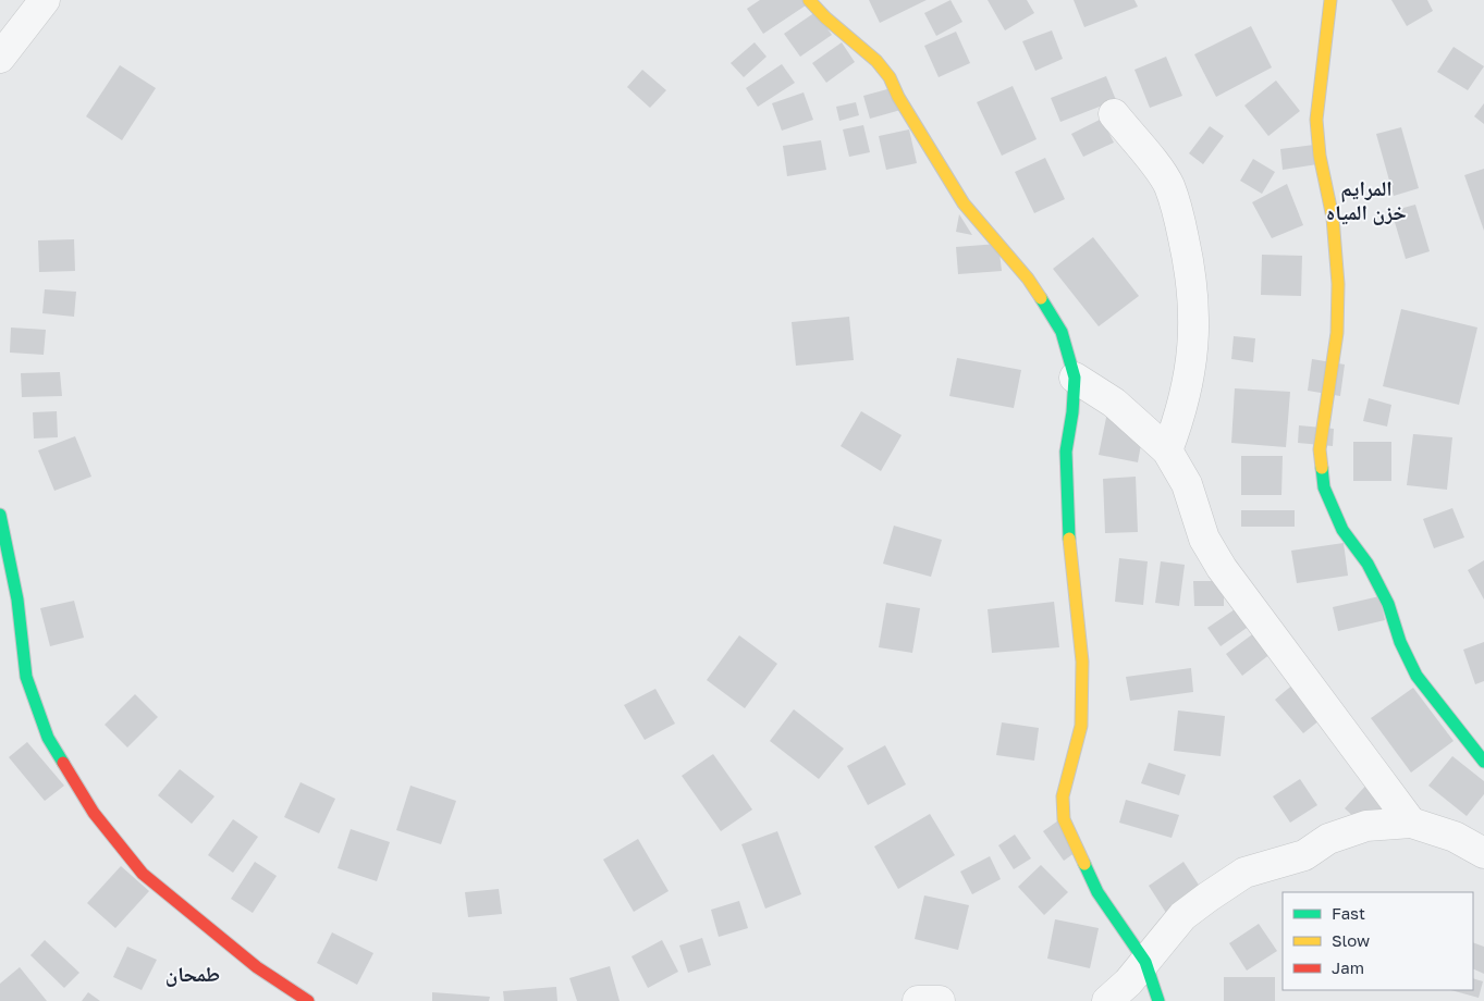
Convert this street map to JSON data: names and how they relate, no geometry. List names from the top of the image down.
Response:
{
  "districts": ["المرايم خزن المياه", "طمحان"],
  "legend": ["Fast", "Slow", "Jam"]
}
